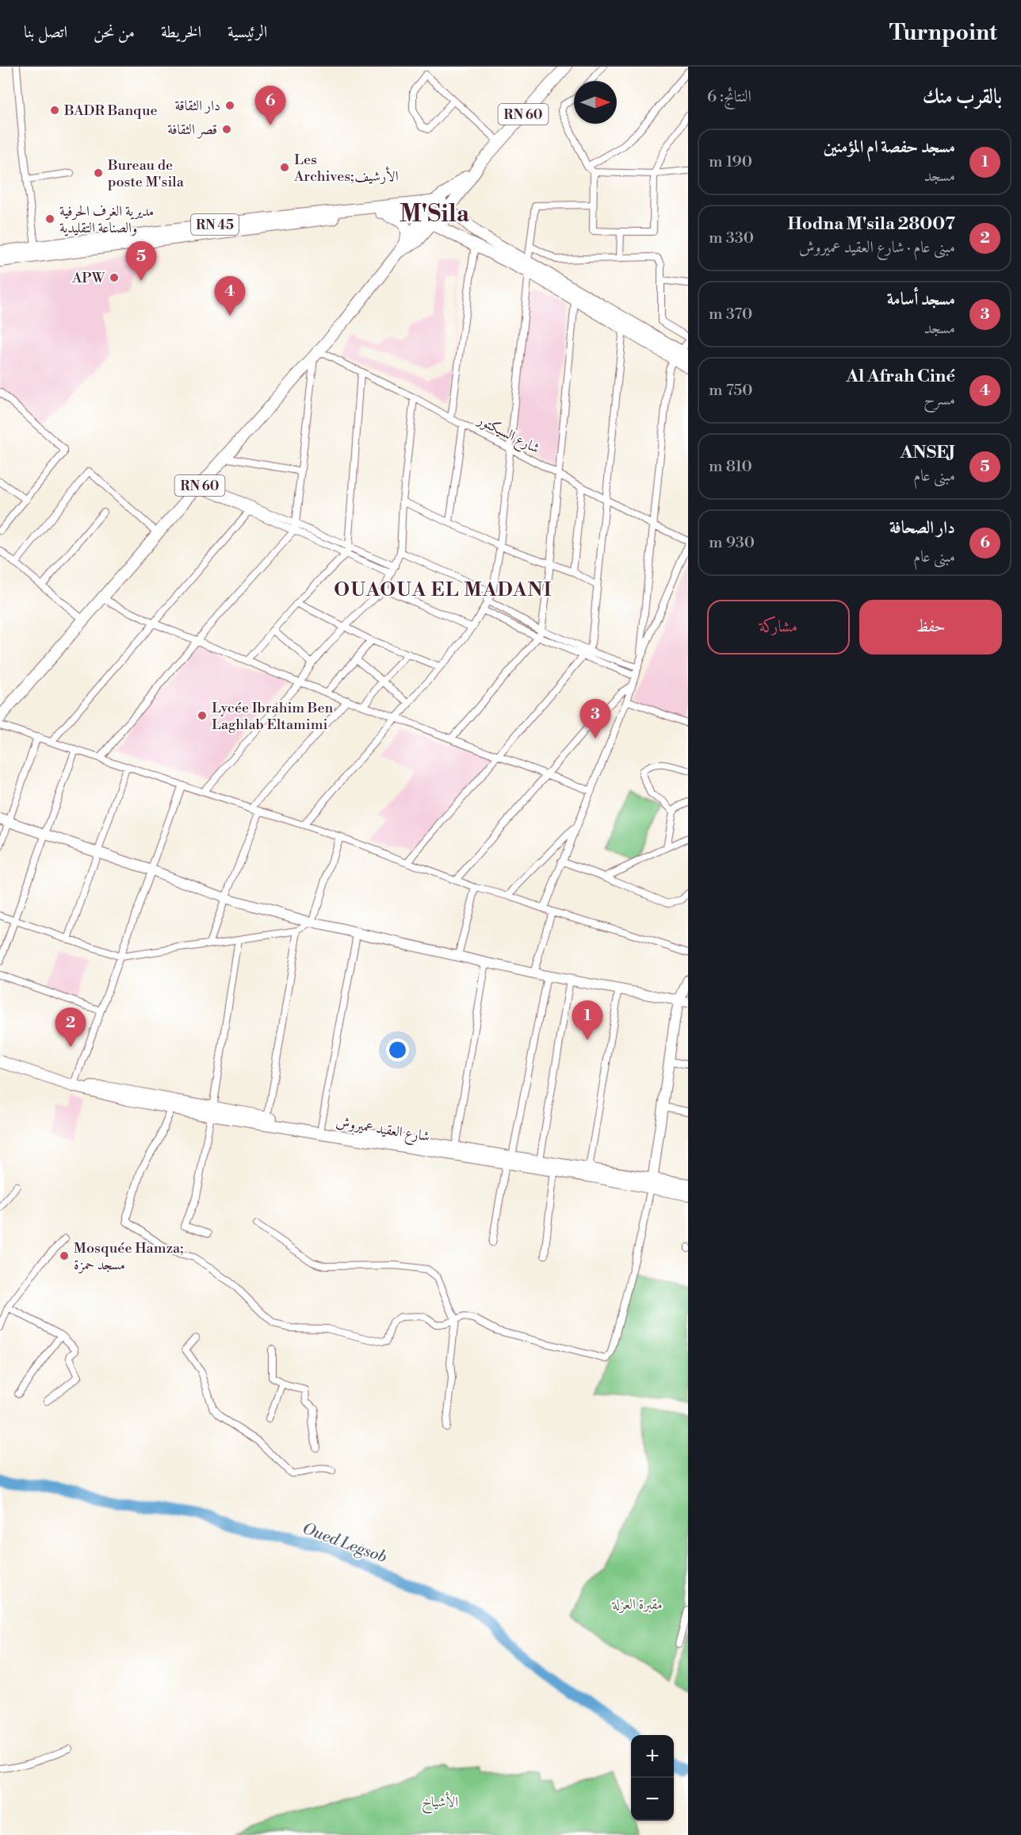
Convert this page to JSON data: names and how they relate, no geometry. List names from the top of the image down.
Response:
{
  "streets": {
    "main road": ["RN 60", "RN 45", "شارع العقيد عميروش"],
    "street": ["شارع السيكتور"]
  },
  "crossings": [
    ["RN 60", "RN 45"],
    ["RN 60", "شارع السيكتور"]
  ],
  "districts": ["M'Sila", "OUAOUA EL MADANI"],
  "water": ["Oued Legsob"],
  "parks": ["مقبرة العزلة", "الأشياخ"],
  "places": [
    "دار الثقاقة",
    "BADR Banque",
    "قصر الثقافة",
    "Les Archives;الأرشيف",
    "Bureau de poste M'sila",
    "مديرية الغرف الحرفية والصناعة التقليدية",
    "APW",
    "Lycée Ibrahim Ben Laghlab Eltamimi",
    "Mosquée Hamza; مسجد حمزة"
  ],
  "north": "right",
  "page": {
    "header": "Turnpoint",
    "nav": [
      "الرئيسية",
      "الخريطة",
      "من نحن",
      "اتصل بنا"
    ],
    "heading": ["بالقرب منك", "النتائج: 6"],
    "pins": [
      "6",
      "5",
      "4",
      "3",
      "1",
      "2"
    ],
    "list": [
      {
        "mark": "1",
        "name": "مسجد حفصة ام المؤمنين",
        "note": "مسجد",
        "value": "190 m"
      },
      {
        "mark": "2",
        "name": "Hodna M'sila 28007",
        "note": "مبنى عام · شارع العقيد عميروش",
        "value": "330 m"
      },
      {
        "mark": "3",
        "name": "مسجد أسامة",
        "note": "مسجد",
        "value": "370 m"
      },
      {
        "mark": "4",
        "name": "Al Afrah Ciné",
        "note": "مسرح",
        "value": "750 m"
      },
      {
        "mark": "5",
        "name": "ANSEJ",
        "note": "مبنى عام",
        "value": "810 m"
      },
      {
        "mark": "6",
        "name": "دار الصحافة",
        "note": "مبنى عام",
        "value": "930 m"
      }
    ],
    "buttons": ["حفظ", "مشاركة"],
    "map_buttons": ["+", "−"]
  }
}
